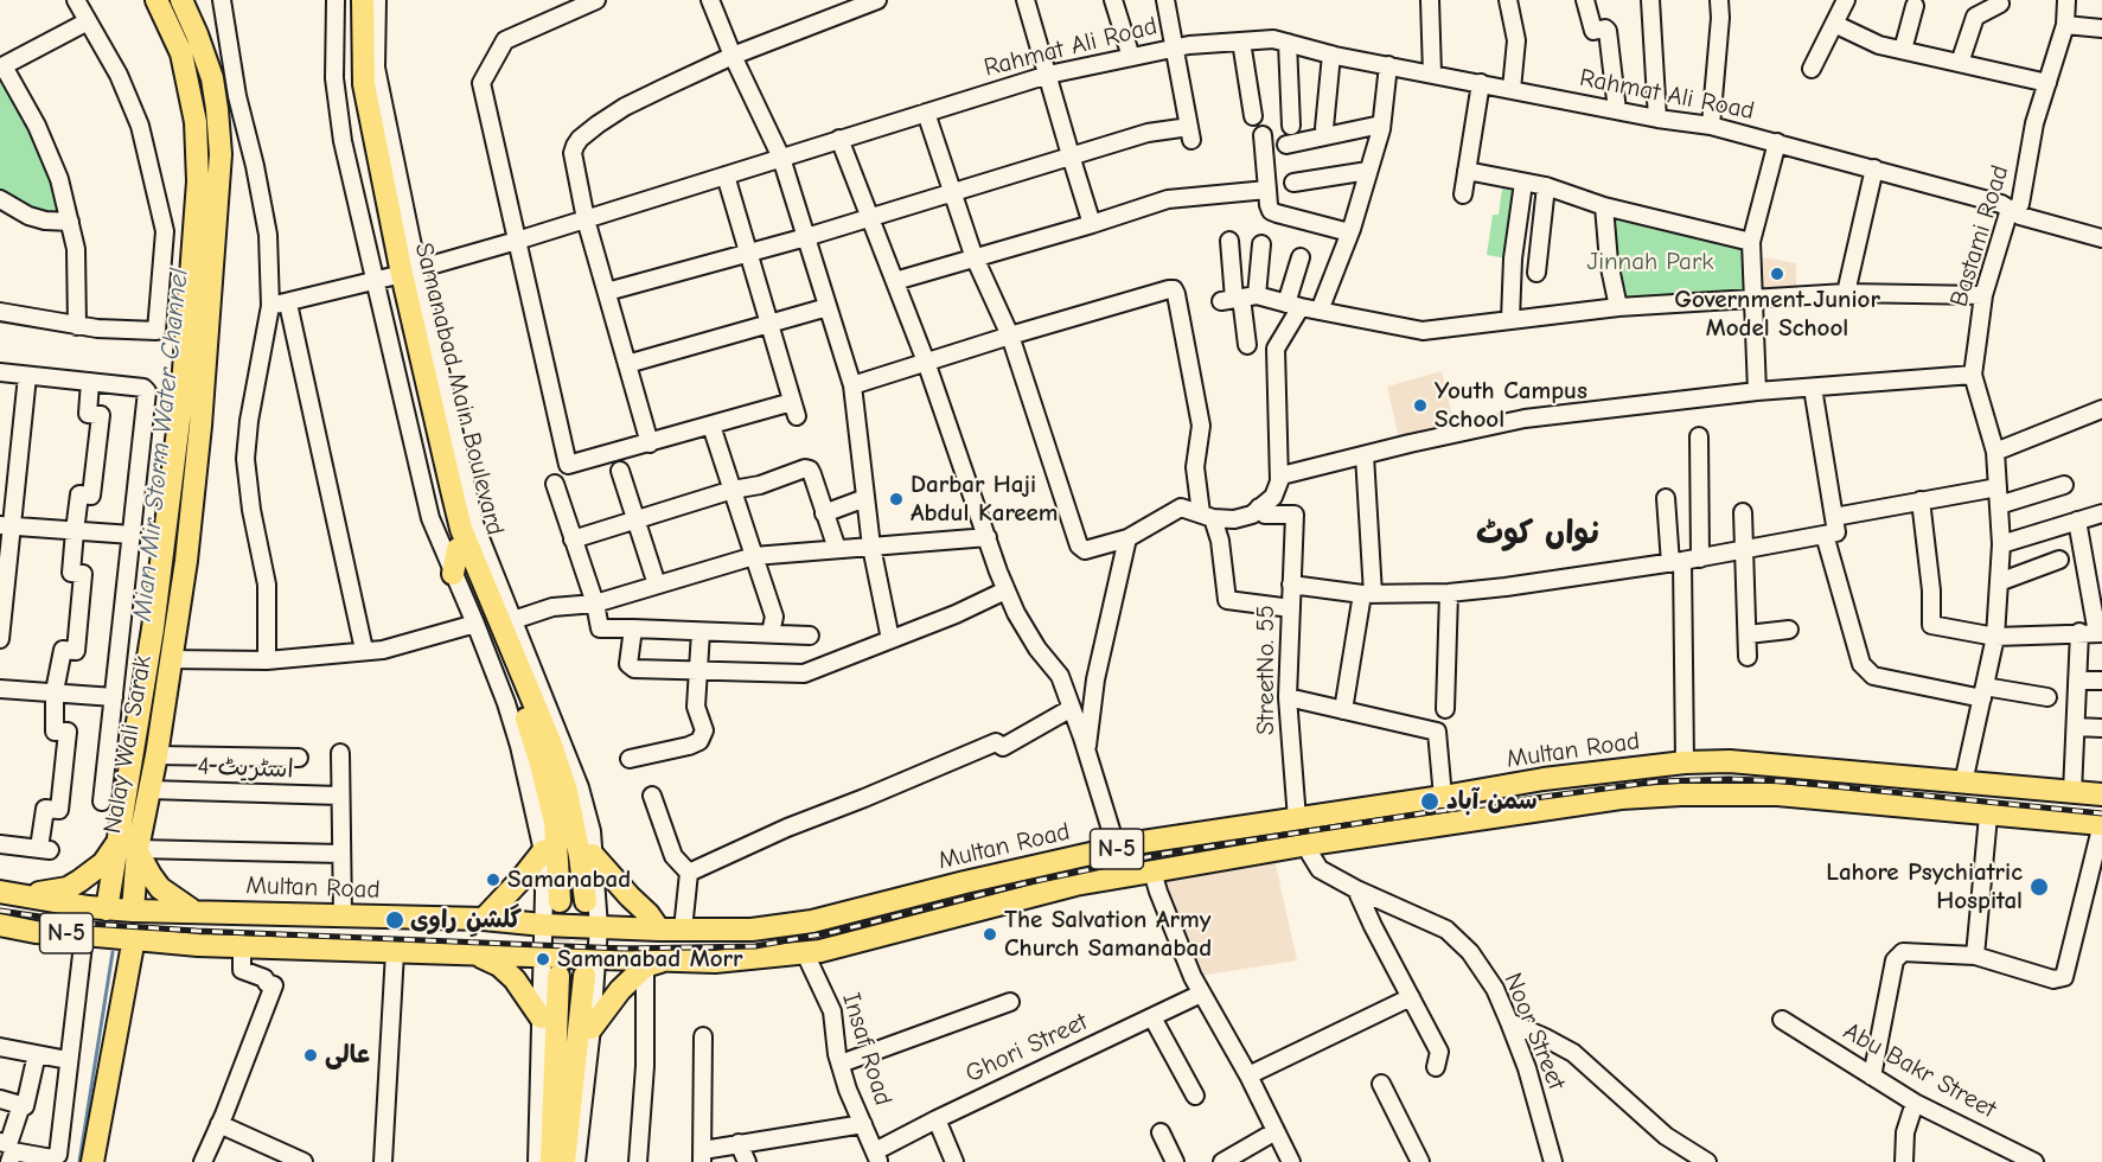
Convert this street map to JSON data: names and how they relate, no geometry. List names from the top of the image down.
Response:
{
  "streets": {
    "main road": [
      "Samanabad Main Boulevard",
      "Nalay Wali Sarak",
      "Multan Road",
      "N-5"
    ],
    "street": [
      "Rahmat Ali Road",
      "Bastami Road",
      "StreetNo. 55",
      "اسٹریٹ 4",
      "Noor Street",
      "Ghori Street",
      "Insaf Road",
      "Abu Bakr Street"
    ]
  },
  "crossings": [
    ["Rahmat Ali Road", "Bastami Road"],
    ["Rahmat Ali Road", "Samanabad Main Boulevard"],
    ["Bastami Road", "Multan Road"],
    ["StreetNo. 55", "Multan Road"],
    ["Nalay Wali Sarak", "Multan Road"],
    ["Nalay Wali Sarak", "اسٹریٹ 4"],
    ["N-5", "Noor Street"],
    ["N-5", "Insaf Road"],
    ["Ghori Street", "Insaf Road"]
  ],
  "districts": ["نواں کوٹ"],
  "water": ["Mian Mir Storm Water Channel"],
  "parks": ["Jinnah Park"],
  "places": [
    "Government Junior Model School",
    "Youth Campus School",
    "Darbar Haji Abdul Kareem",
    "سمن آباد",
    "Samanabad",
    "Lahore Psychiatric Hospital",
    "گلشنِ راوی",
    "The Salvation Army Church Samanabad",
    "Samanabad Morr",
    "عالی"
  ]
}
